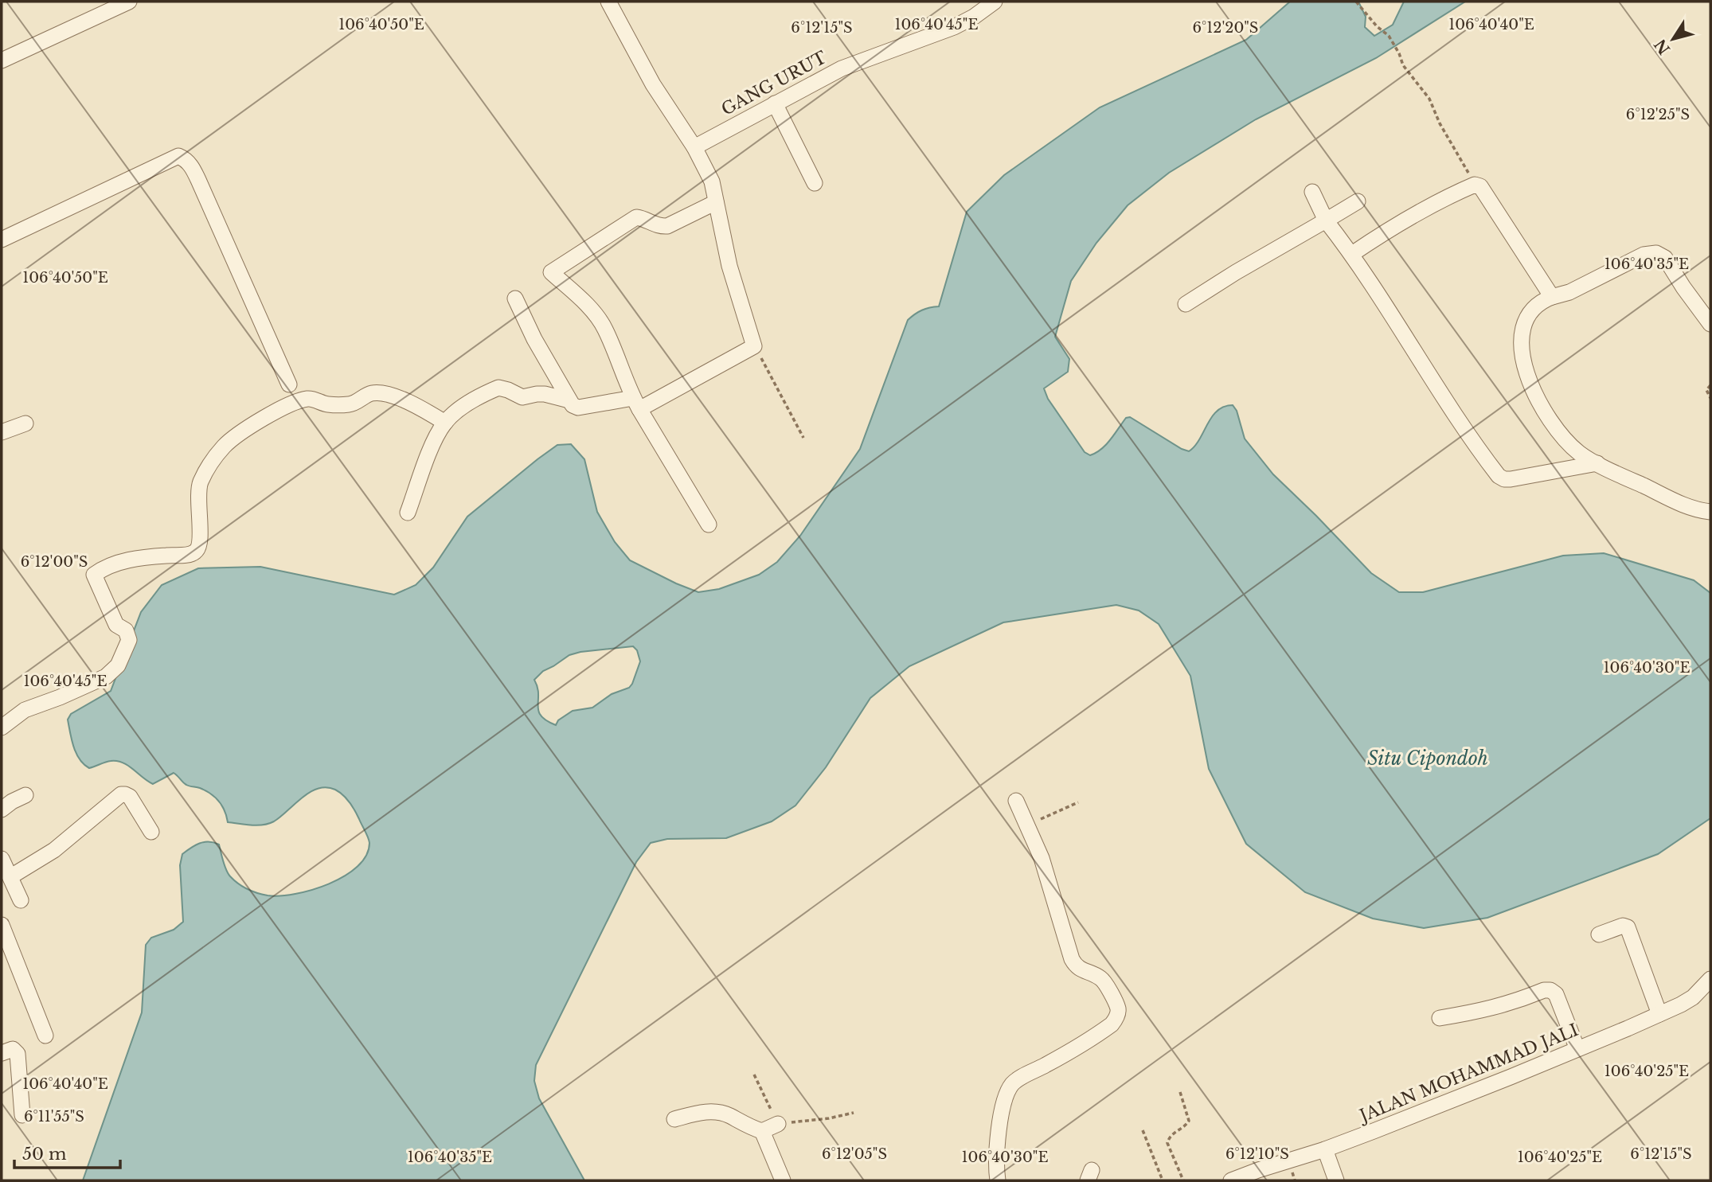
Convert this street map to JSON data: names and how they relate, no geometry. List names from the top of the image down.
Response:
{
  "streets": {
    "street": ["GANG URUT", "JALAN MOHAMMAD JALI"]
  },
  "water": ["Situ Cipondoh"],
  "scale_bar": "50 m",
  "north": "bottom left",
  "coordinates": [
    "106°40'50\"E",
    "106°40'45\"E",
    "106°40'40\"E",
    "6°12'15\"S",
    "6°12'20\"S",
    "6°12'25\"S",
    "106°40'35\"E",
    "6°12'00\"S",
    "106°40'30\"E",
    "106°40'25\"E",
    "6°11'55\"S",
    "6°12'05\"S",
    "6°12'10\"S"
  ]
}
